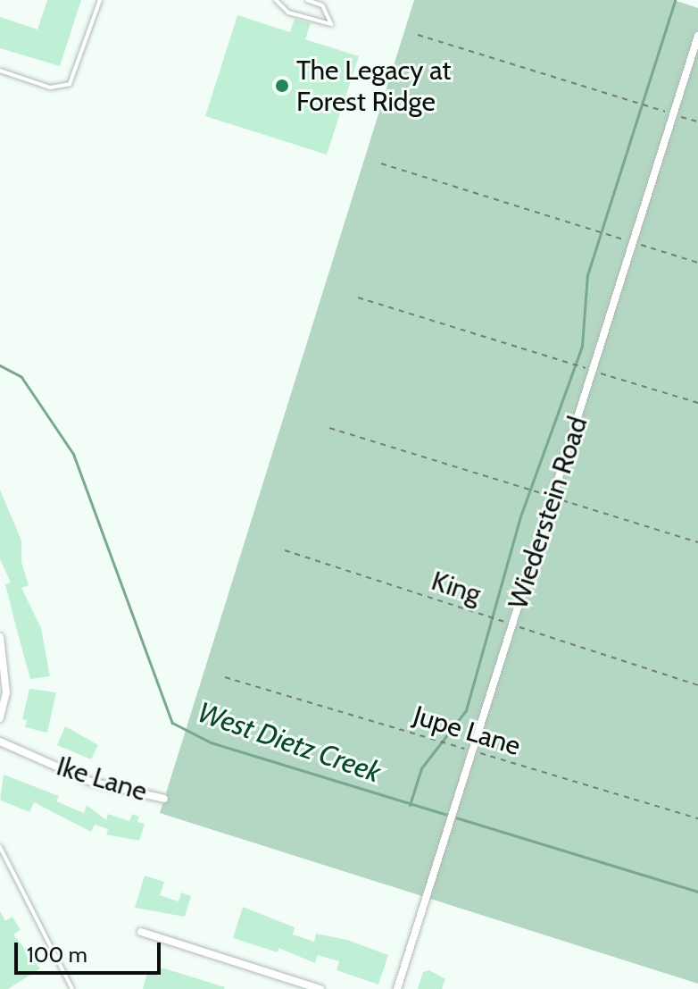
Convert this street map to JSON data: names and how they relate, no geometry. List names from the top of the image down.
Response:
{
  "streets": {
    "street": ["Wiederstein Road", "Ike Lane"],
    "path": ["King", "Jupe Lane"]
  },
  "crossings": [
    ["Wiederstein Road", "King"],
    ["Wiederstein Road", "Jupe Lane"]
  ],
  "water": ["West Dietz Creek"],
  "places": ["The Legacy at Forest Ridge"],
  "scale_bar": "100 m"
}
